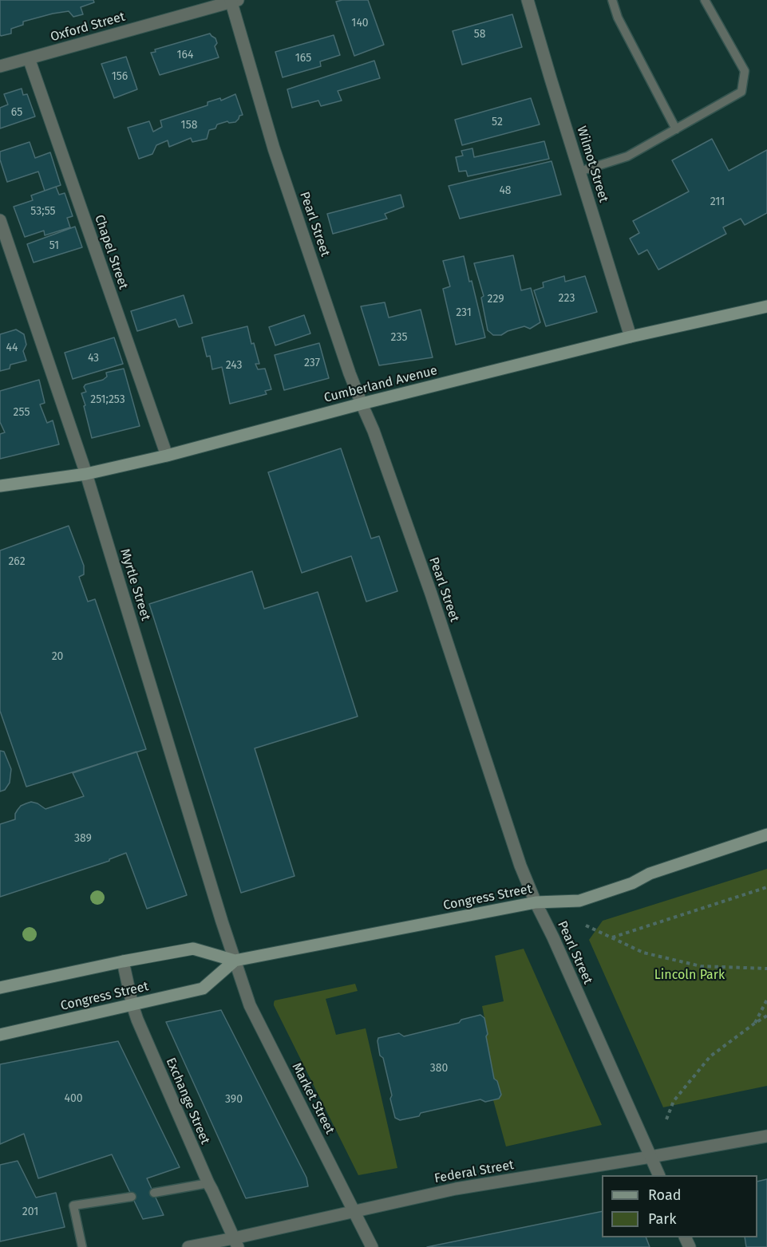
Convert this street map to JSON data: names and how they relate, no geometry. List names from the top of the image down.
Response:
{
  "streets": {
    "main road": ["Cumberland Avenue", "Congress Street"],
    "street": [
      "Oxford Street",
      "Wilmot Street",
      "Pearl Street",
      "Chapel Street",
      "Myrtle Street",
      "Market Street",
      "Exchange Street",
      "Federal Street"
    ]
  },
  "crossings": [
    ["Oxford Street", "Pearl Street"],
    ["Oxford Street", "Chapel Street"],
    ["Wilmot Street", "Cumberland Avenue"],
    ["Pearl Street", "Cumberland Avenue"],
    ["Pearl Street", "Congress Street"],
    ["Pearl Street", "Federal Street"],
    ["Chapel Street", "Cumberland Avenue"],
    ["Cumberland Avenue", "Myrtle Street"],
    ["Myrtle Street", "Congress Street"],
    ["Myrtle Street", "Market Street"],
    ["Congress Street", "Market Street"],
    ["Congress Street", "Exchange Street"],
    ["Market Street", "Federal Street"],
    ["Exchange Street", "Federal Street"]
  ],
  "parks": ["Lincoln Park"],
  "house_numbers": [
    "140",
    "58",
    "164",
    "165",
    "156",
    "65",
    "52",
    "158",
    "48",
    "211",
    "53;55",
    "51",
    "223",
    "229",
    "231",
    "235",
    "44",
    "43",
    "237",
    "243",
    "251;253",
    "255",
    "262",
    "20",
    "389",
    "380",
    "400",
    "390",
    "201"
  ],
  "legend": ["Road", "Park"]
}
